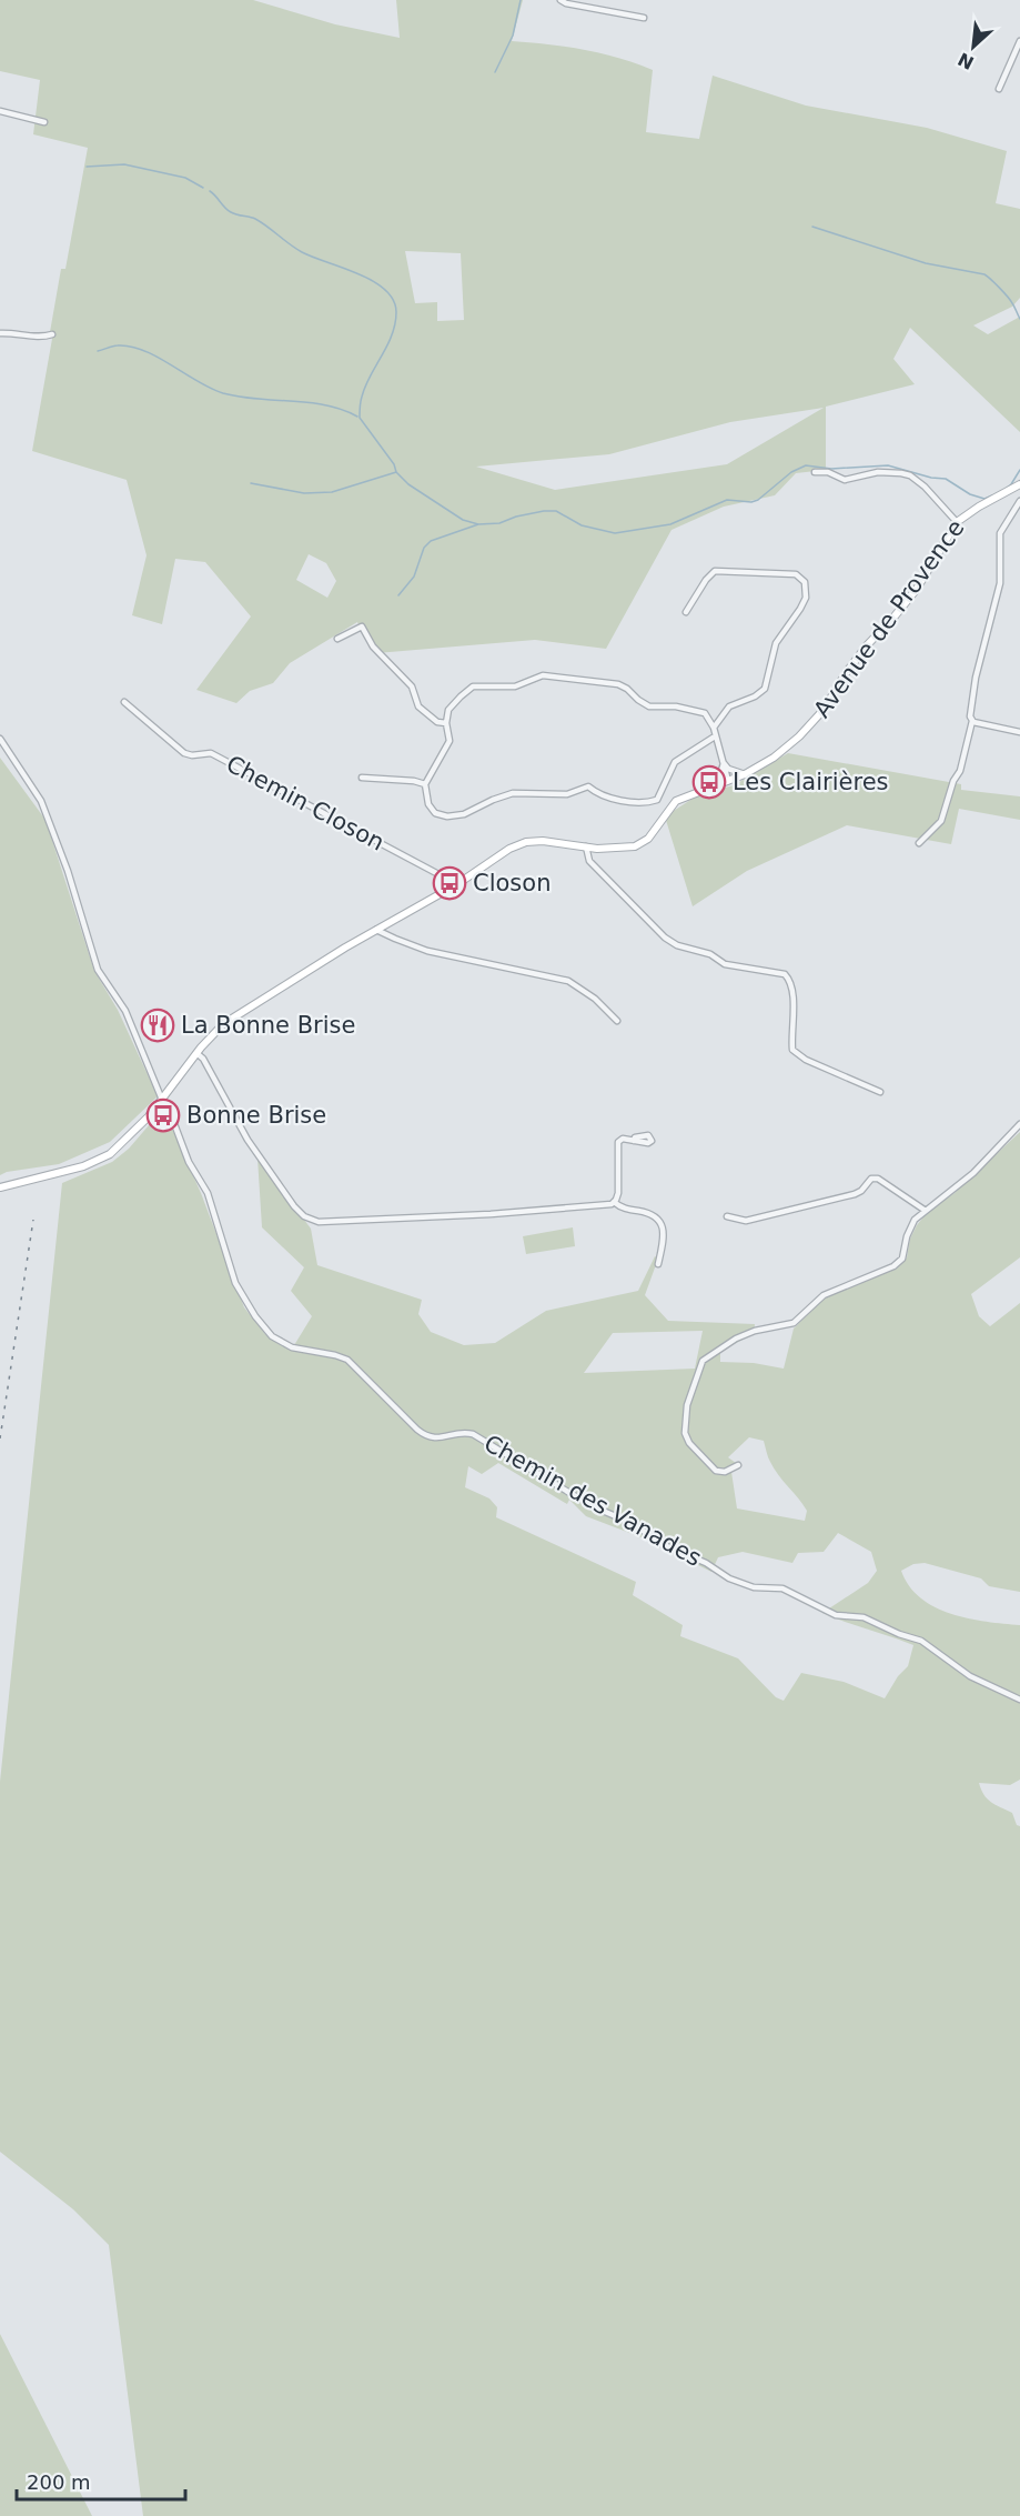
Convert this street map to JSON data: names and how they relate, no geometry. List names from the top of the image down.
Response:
{
  "streets": {
    "street": ["Avenue de Provence", "Chemin Closon", "Chemin des Vanades"]
  },
  "crossings": [
    ["Avenue de Provence", "Chemin Closon"],
    ["Avenue de Provence", "Chemin des Vanades"]
  ],
  "places": {
    "bus stop": ["Les Clairières", "Closon", "Bonne Brise"],
    "restaurant": ["La Bonne Brise"]
  },
  "scale_bar": "200 m",
  "north": "bottom left"
}
